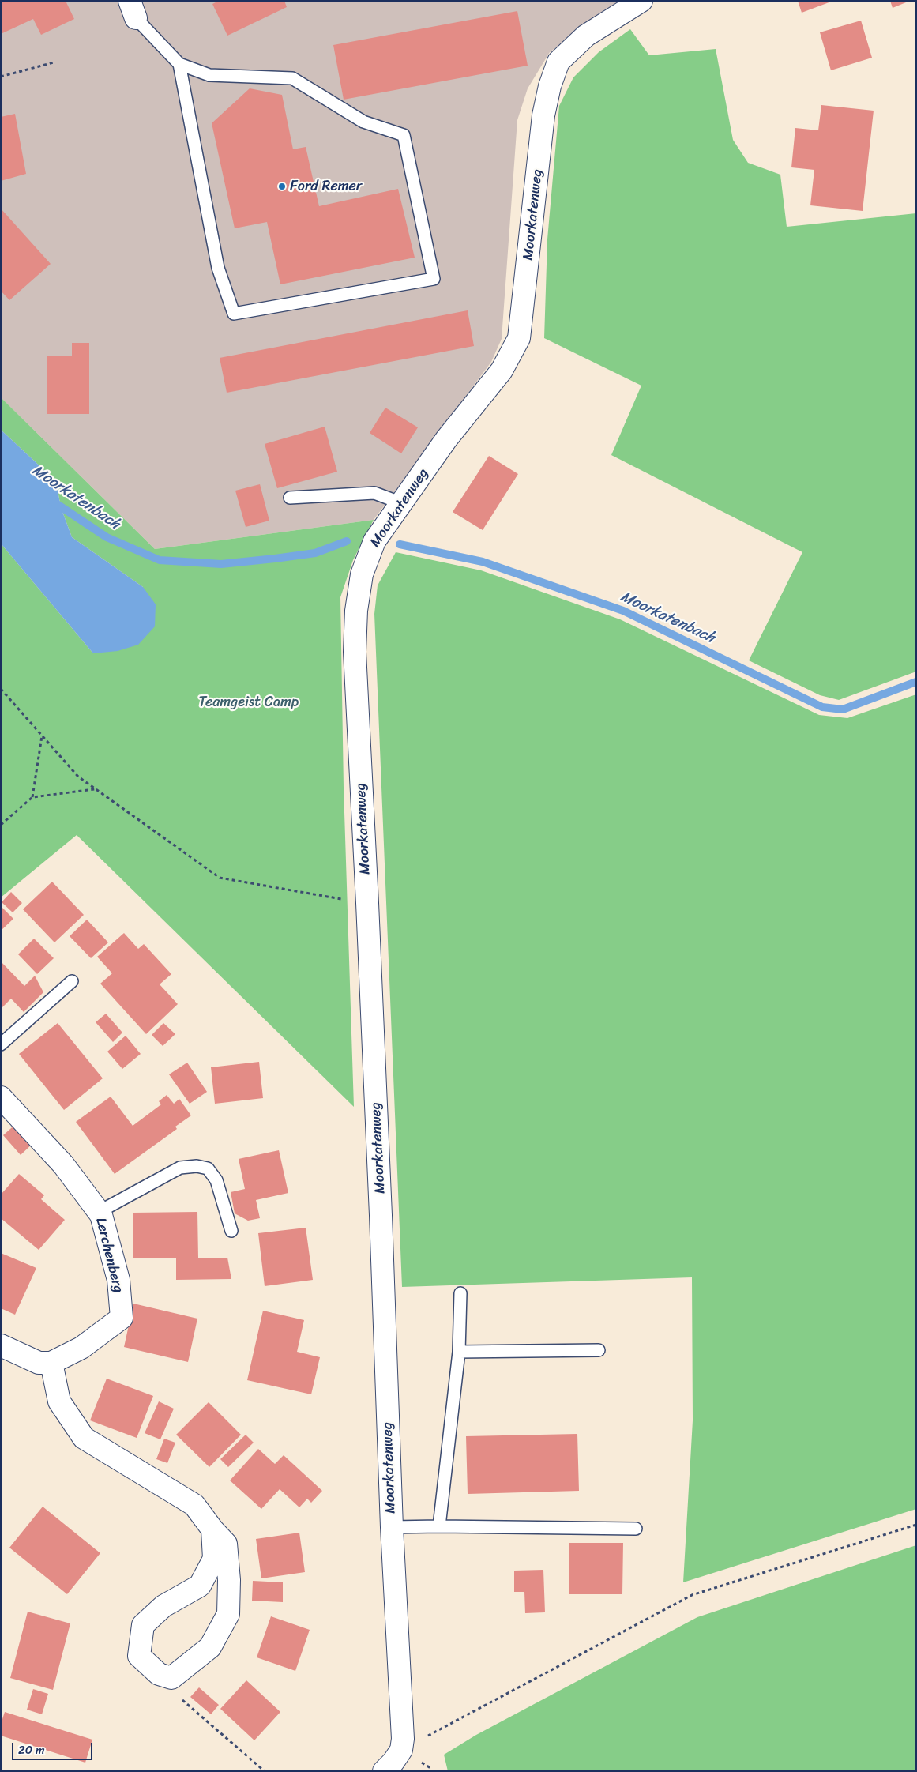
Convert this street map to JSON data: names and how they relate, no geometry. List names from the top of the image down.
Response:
{
  "streets": {
    "street": ["Moorkatenweg", "Lerchenberg"]
  },
  "water": ["Moorkatenbach"],
  "parks": ["Teamgeist Camp"],
  "places": ["Ford Remer"],
  "scale_bar": "20 m"
}
